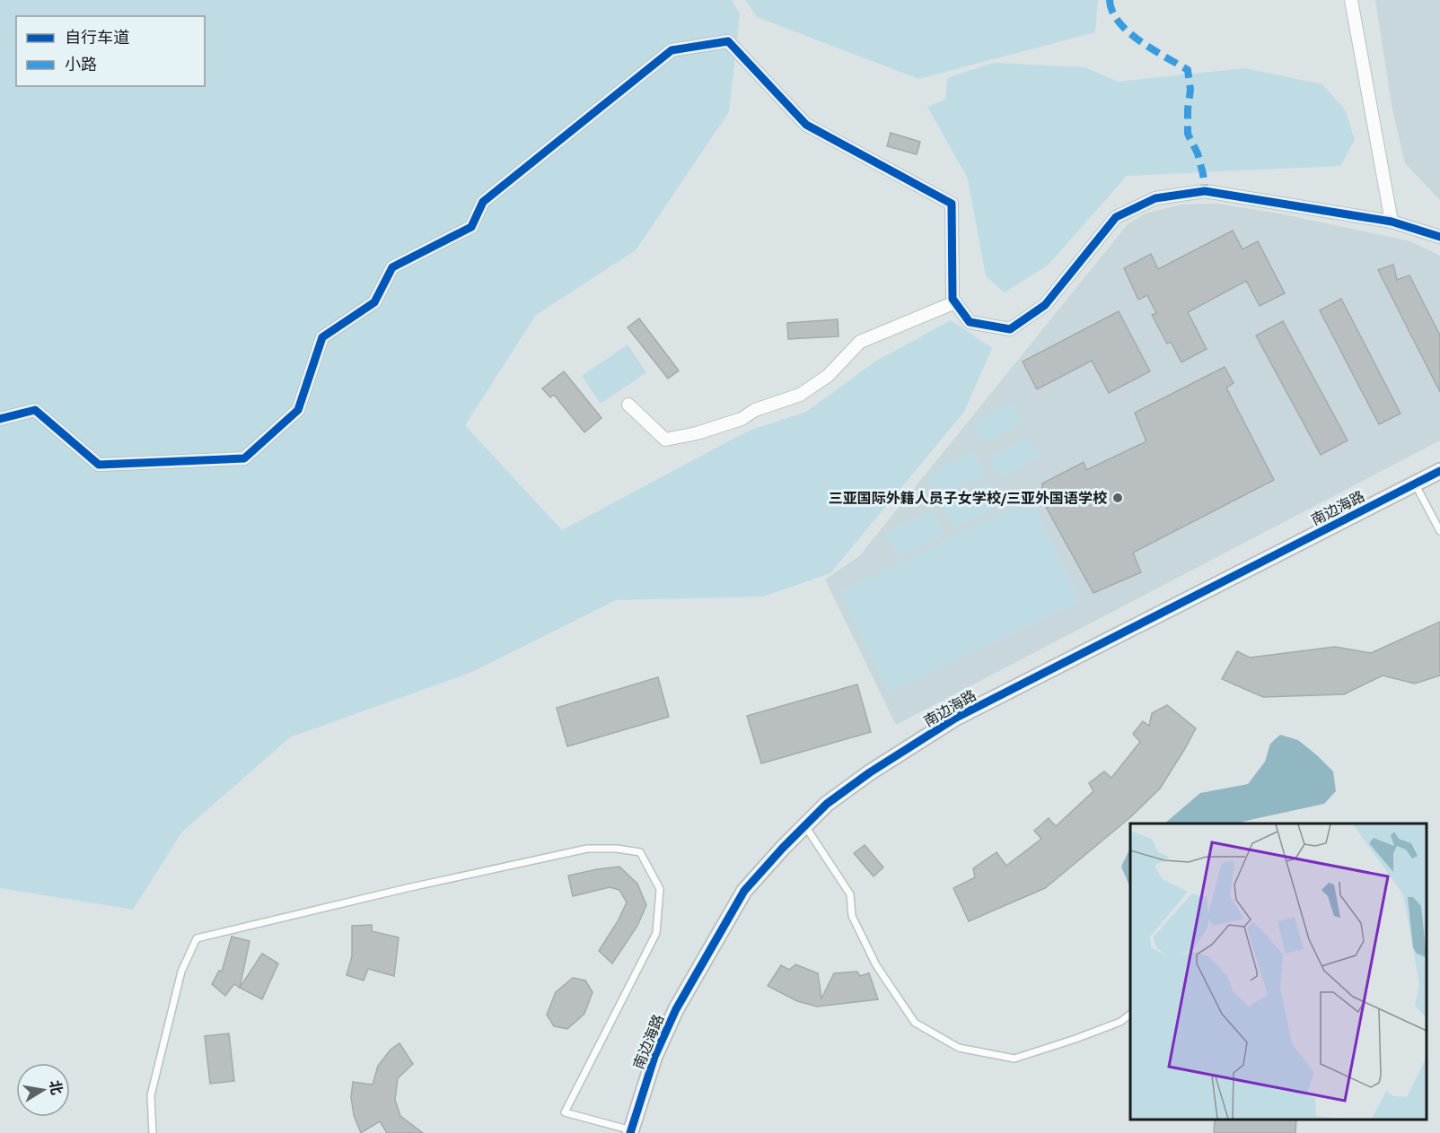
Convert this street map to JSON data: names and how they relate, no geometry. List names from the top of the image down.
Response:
{
  "streets": {
    "street": ["南边海路"]
  },
  "places": ["三亚国际外籍人员子女学校/三亚外国语学校"],
  "legend": ["自行车道", "小路"],
  "north": "right"
}
